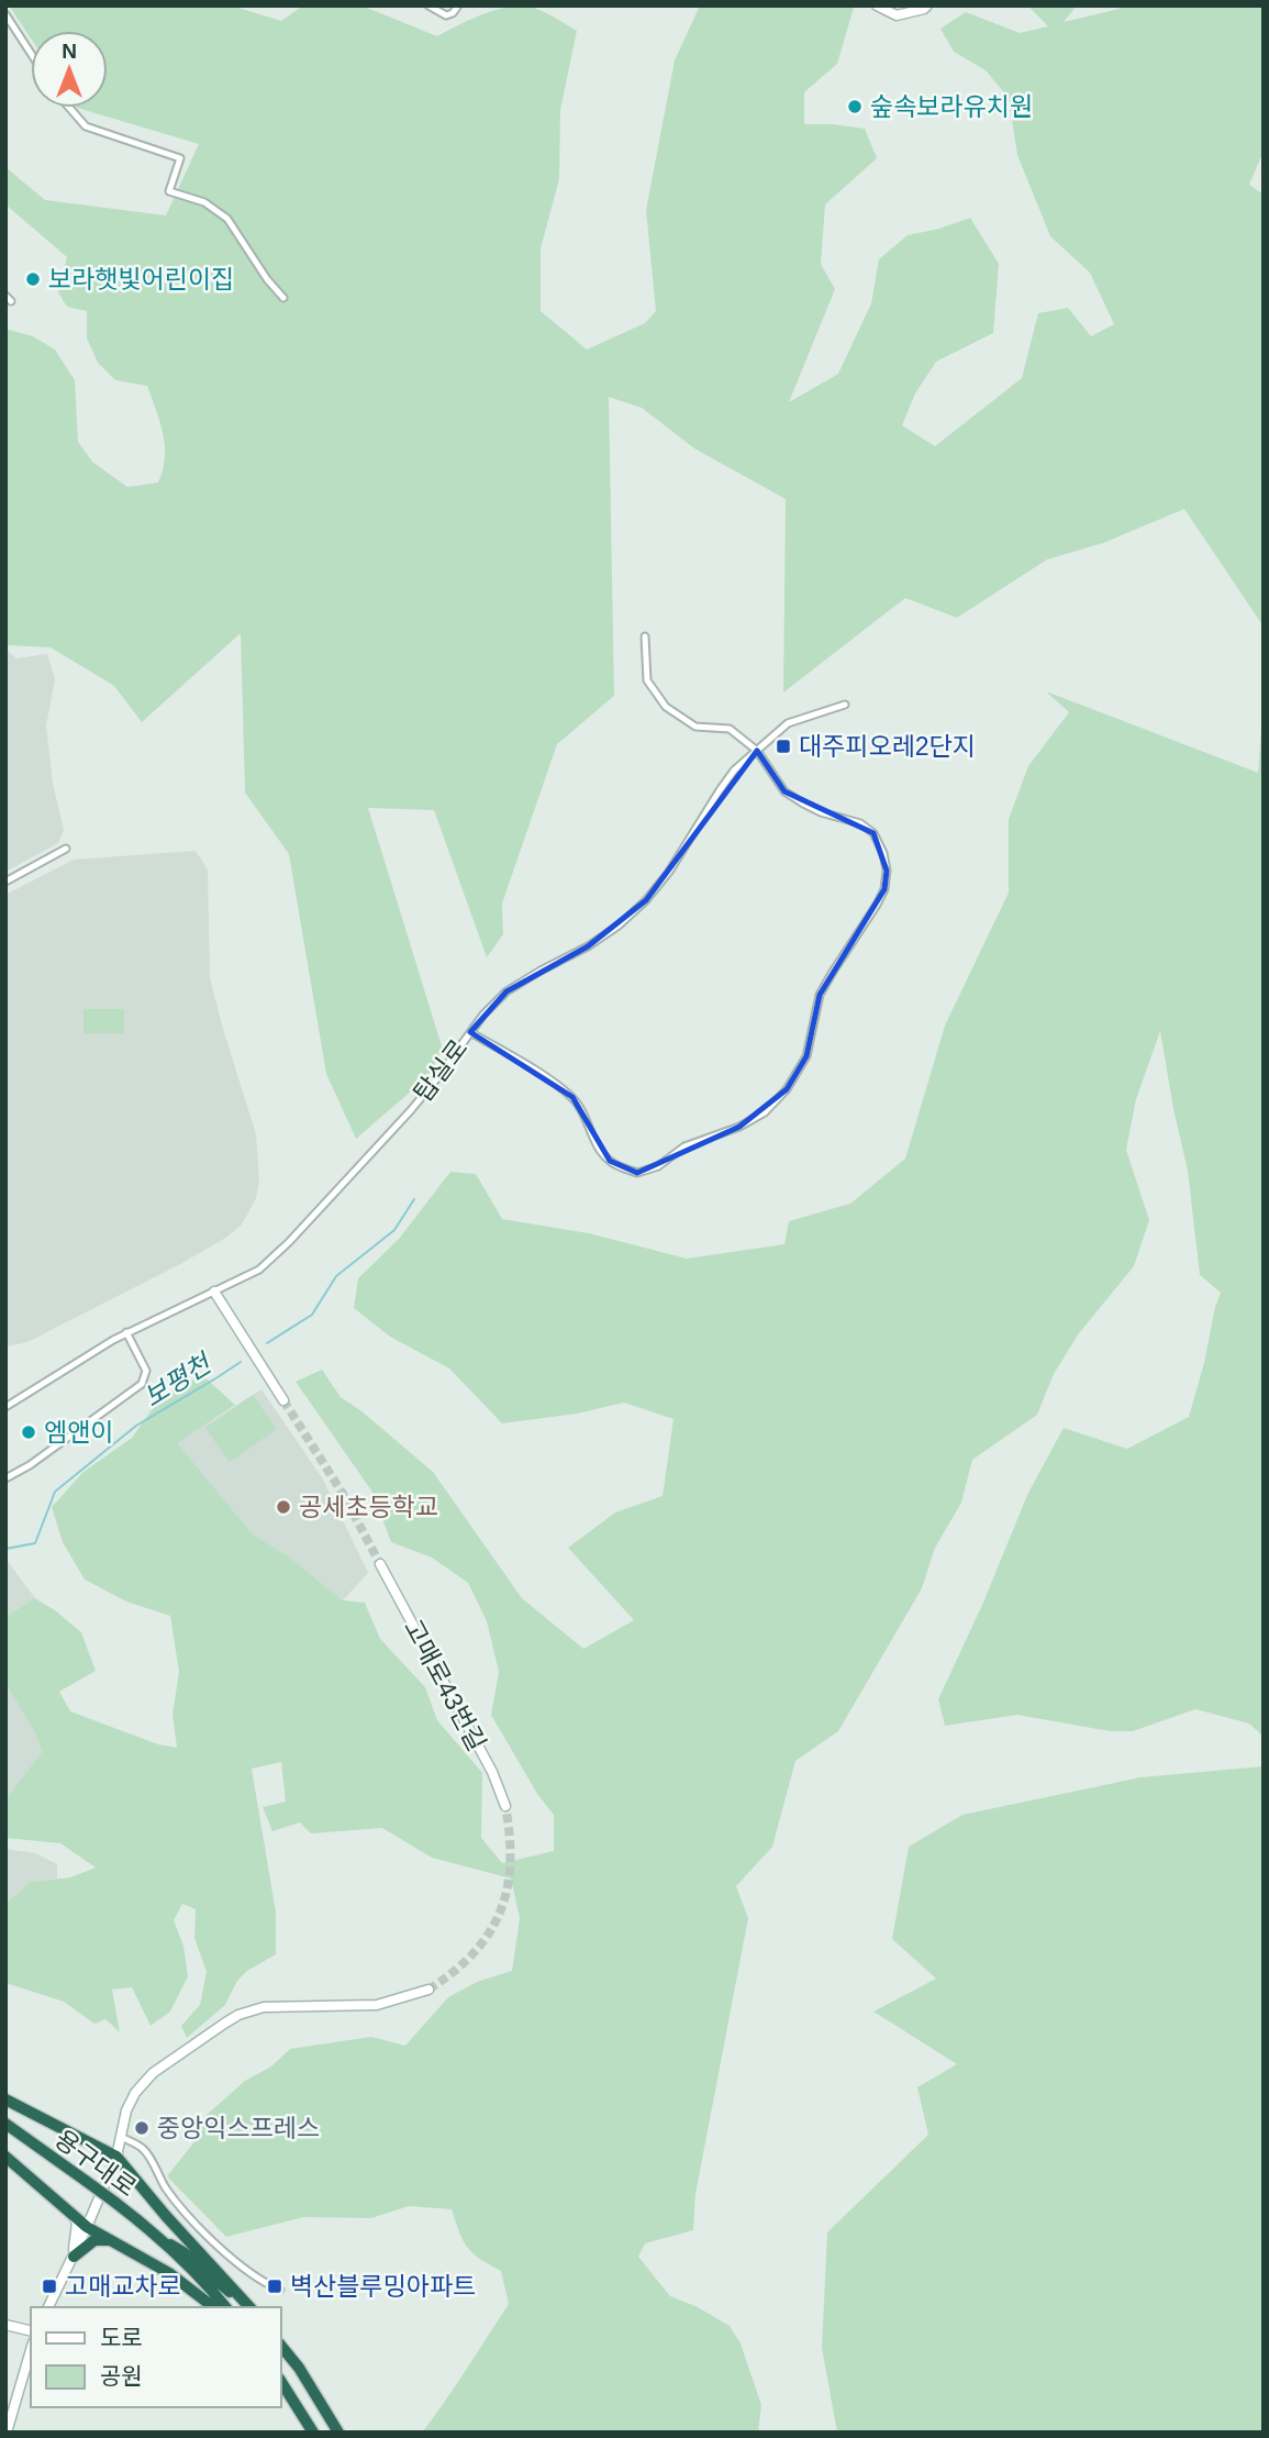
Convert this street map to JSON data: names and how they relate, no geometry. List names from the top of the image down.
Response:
{
  "streets": {
    "highway": ["용구대로"],
    "street": ["탑실로", "고매로43번길"]
  },
  "water": ["보평천"],
  "places": {
    "other": [
      "숲속보라유치원",
      "보라햇빛어린이집",
      "엠앤이",
      "공세초등학교",
      "중앙익스프레스"
    ],
    "transit": ["대주피오레2단지", "고매교차로", "벽산블루밍아파트"]
  },
  "legend": ["도로", "공원"],
  "north": "top"
}
